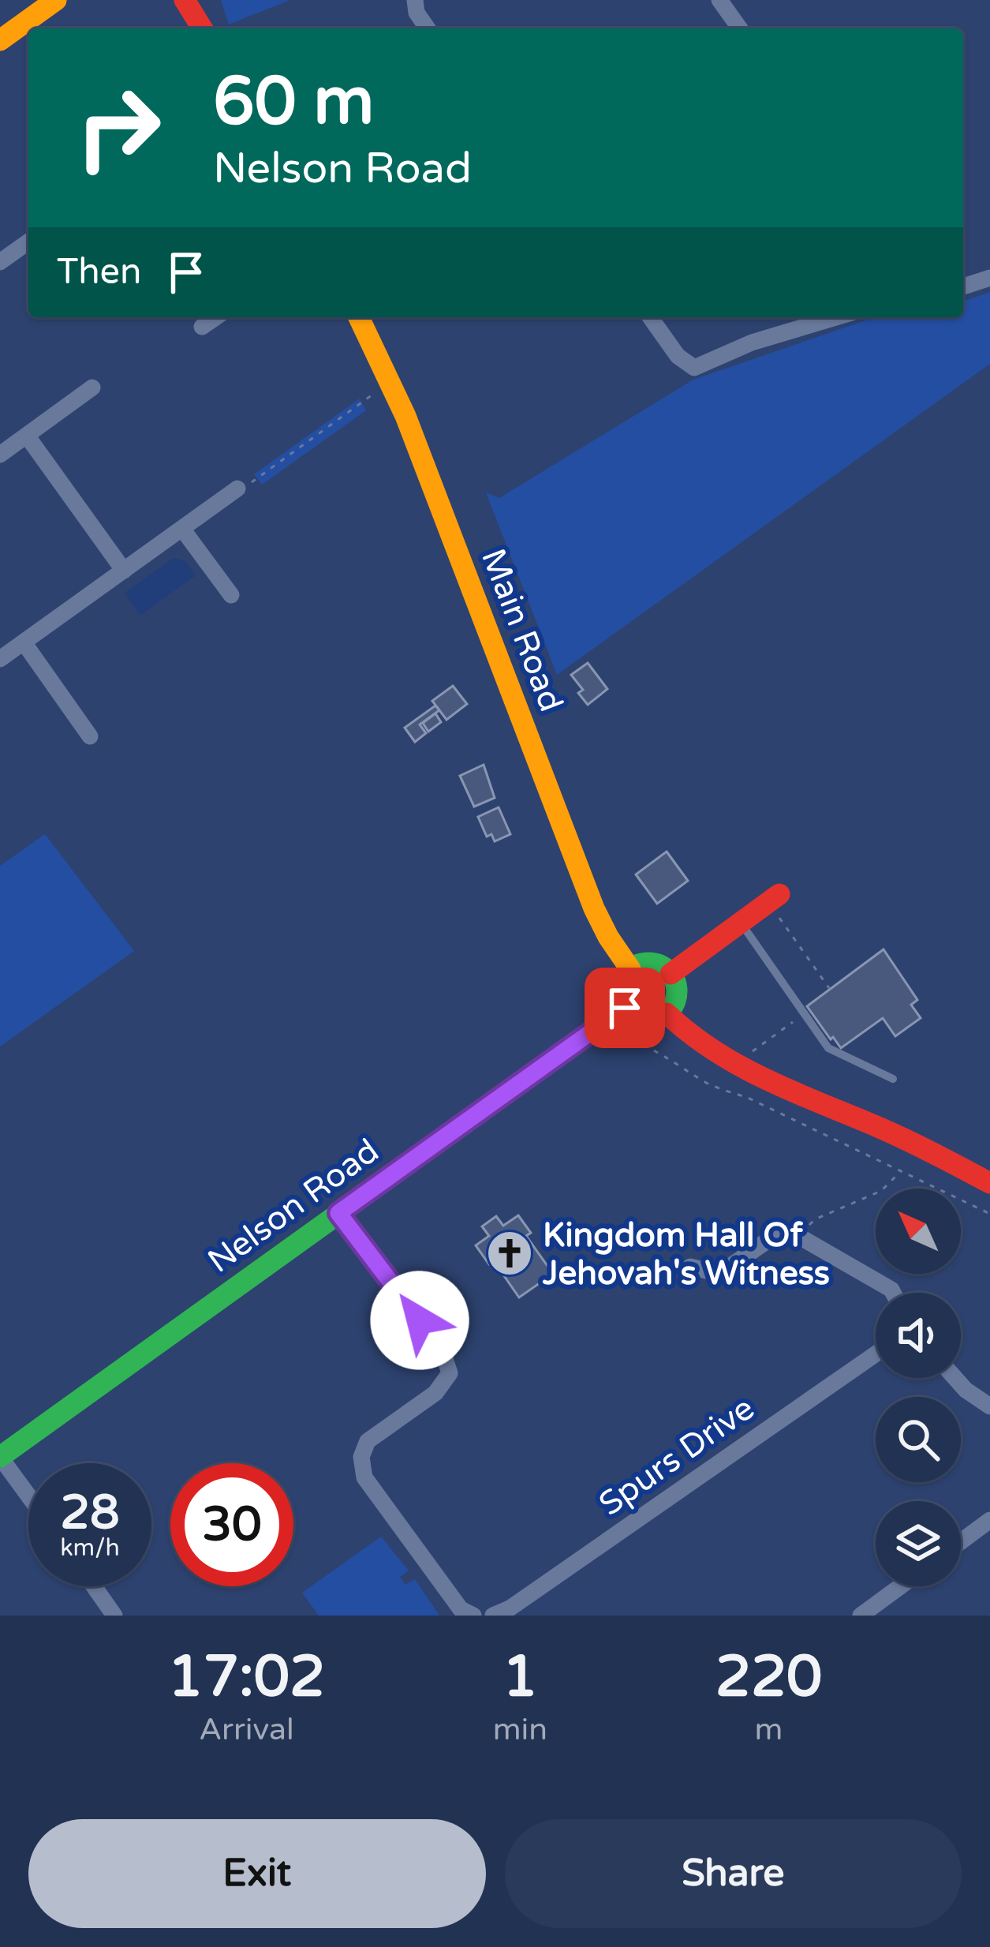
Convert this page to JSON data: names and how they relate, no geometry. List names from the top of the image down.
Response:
{
  "streets": {
    "main road": ["Main Road", "Nelson Road"],
    "street": ["Spurs Drive"]
  },
  "crossings": [
    ["Main Road", "Nelson Road"]
  ],
  "places": {
    "church": ["Kingdom Hall Of Jehovah's Witness"]
  },
  "north": "top left",
  "page": {
    "turn": ["60 m", "Nelson Road"],
    "then": "Then",
    "speed": "28 km/h",
    "limit": "30",
    "eta": [
      "17:02",
      "Arrival",
      "1",
      "min",
      "220",
      "m"
    ],
    "buttons": ["Exit", "Share"]
  }
}
